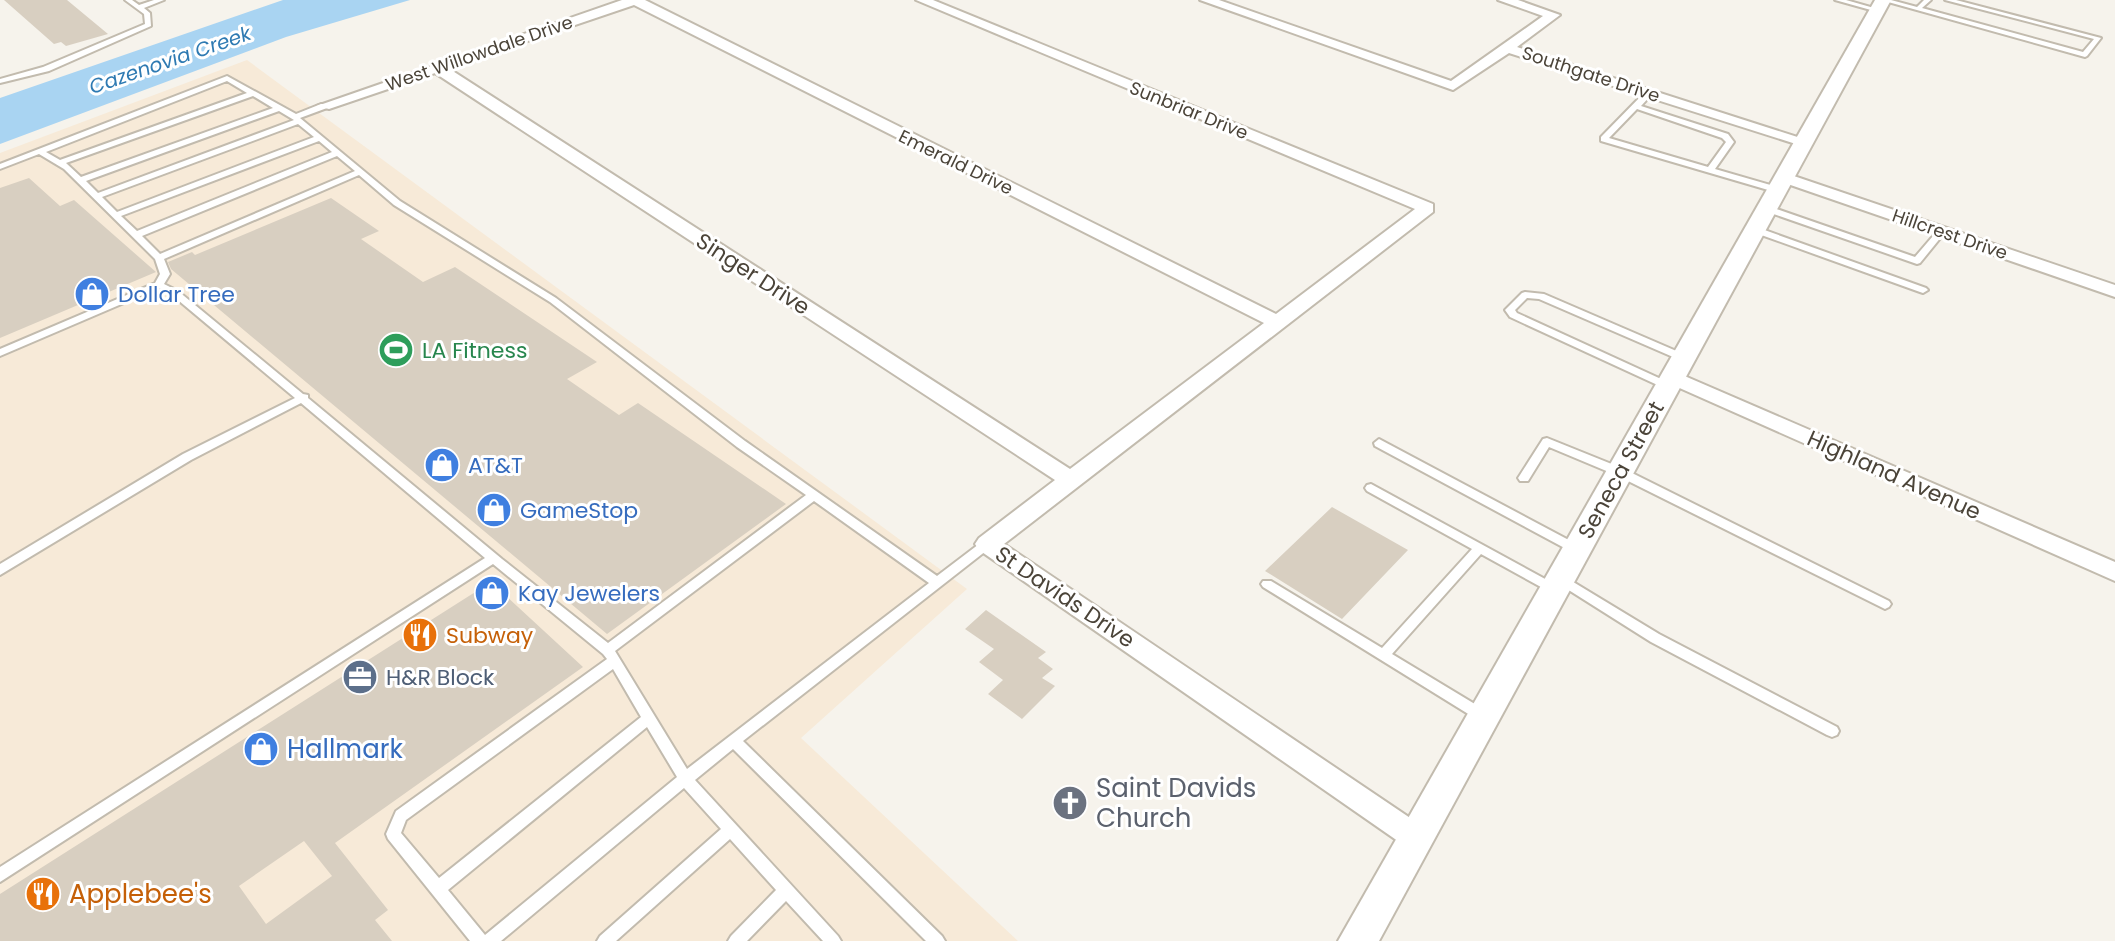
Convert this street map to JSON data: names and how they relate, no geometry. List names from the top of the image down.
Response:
{
  "streets": {
    "street": [
      "West Willowdale Drive",
      "Southgate Drive",
      "Sunbriar Drive",
      "Emerald Drive",
      "Hillcrest Drive",
      "Singer Drive",
      "Seneca Street",
      "Highland Avenue",
      "St Davids Drive"
    ]
  },
  "crossings": [
    ["West Willowdale Drive", "Emerald Drive"],
    ["West Willowdale Drive", "Singer Drive"],
    ["Southgate Drive", "Seneca Street"],
    ["Sunbriar Drive", "St Davids Drive"],
    ["Emerald Drive", "St Davids Drive"],
    ["Hillcrest Drive", "Seneca Street"],
    ["Singer Drive", "St Davids Drive"],
    ["Seneca Street", "Highland Avenue"],
    ["Seneca Street", "St Davids Drive"]
  ],
  "water": ["Cazenovia Creek"],
  "places": {
    "shop": [
      "Dollar Tree",
      "AT&T",
      "GameStop",
      "Kay Jewelers",
      "Hallmark"
    ],
    "sports": ["LA Fitness"],
    "restaurant": ["Subway", "Applebee's"],
    "office": ["H&R Block"],
    "church": ["Saint Davids Church"]
  }
}
